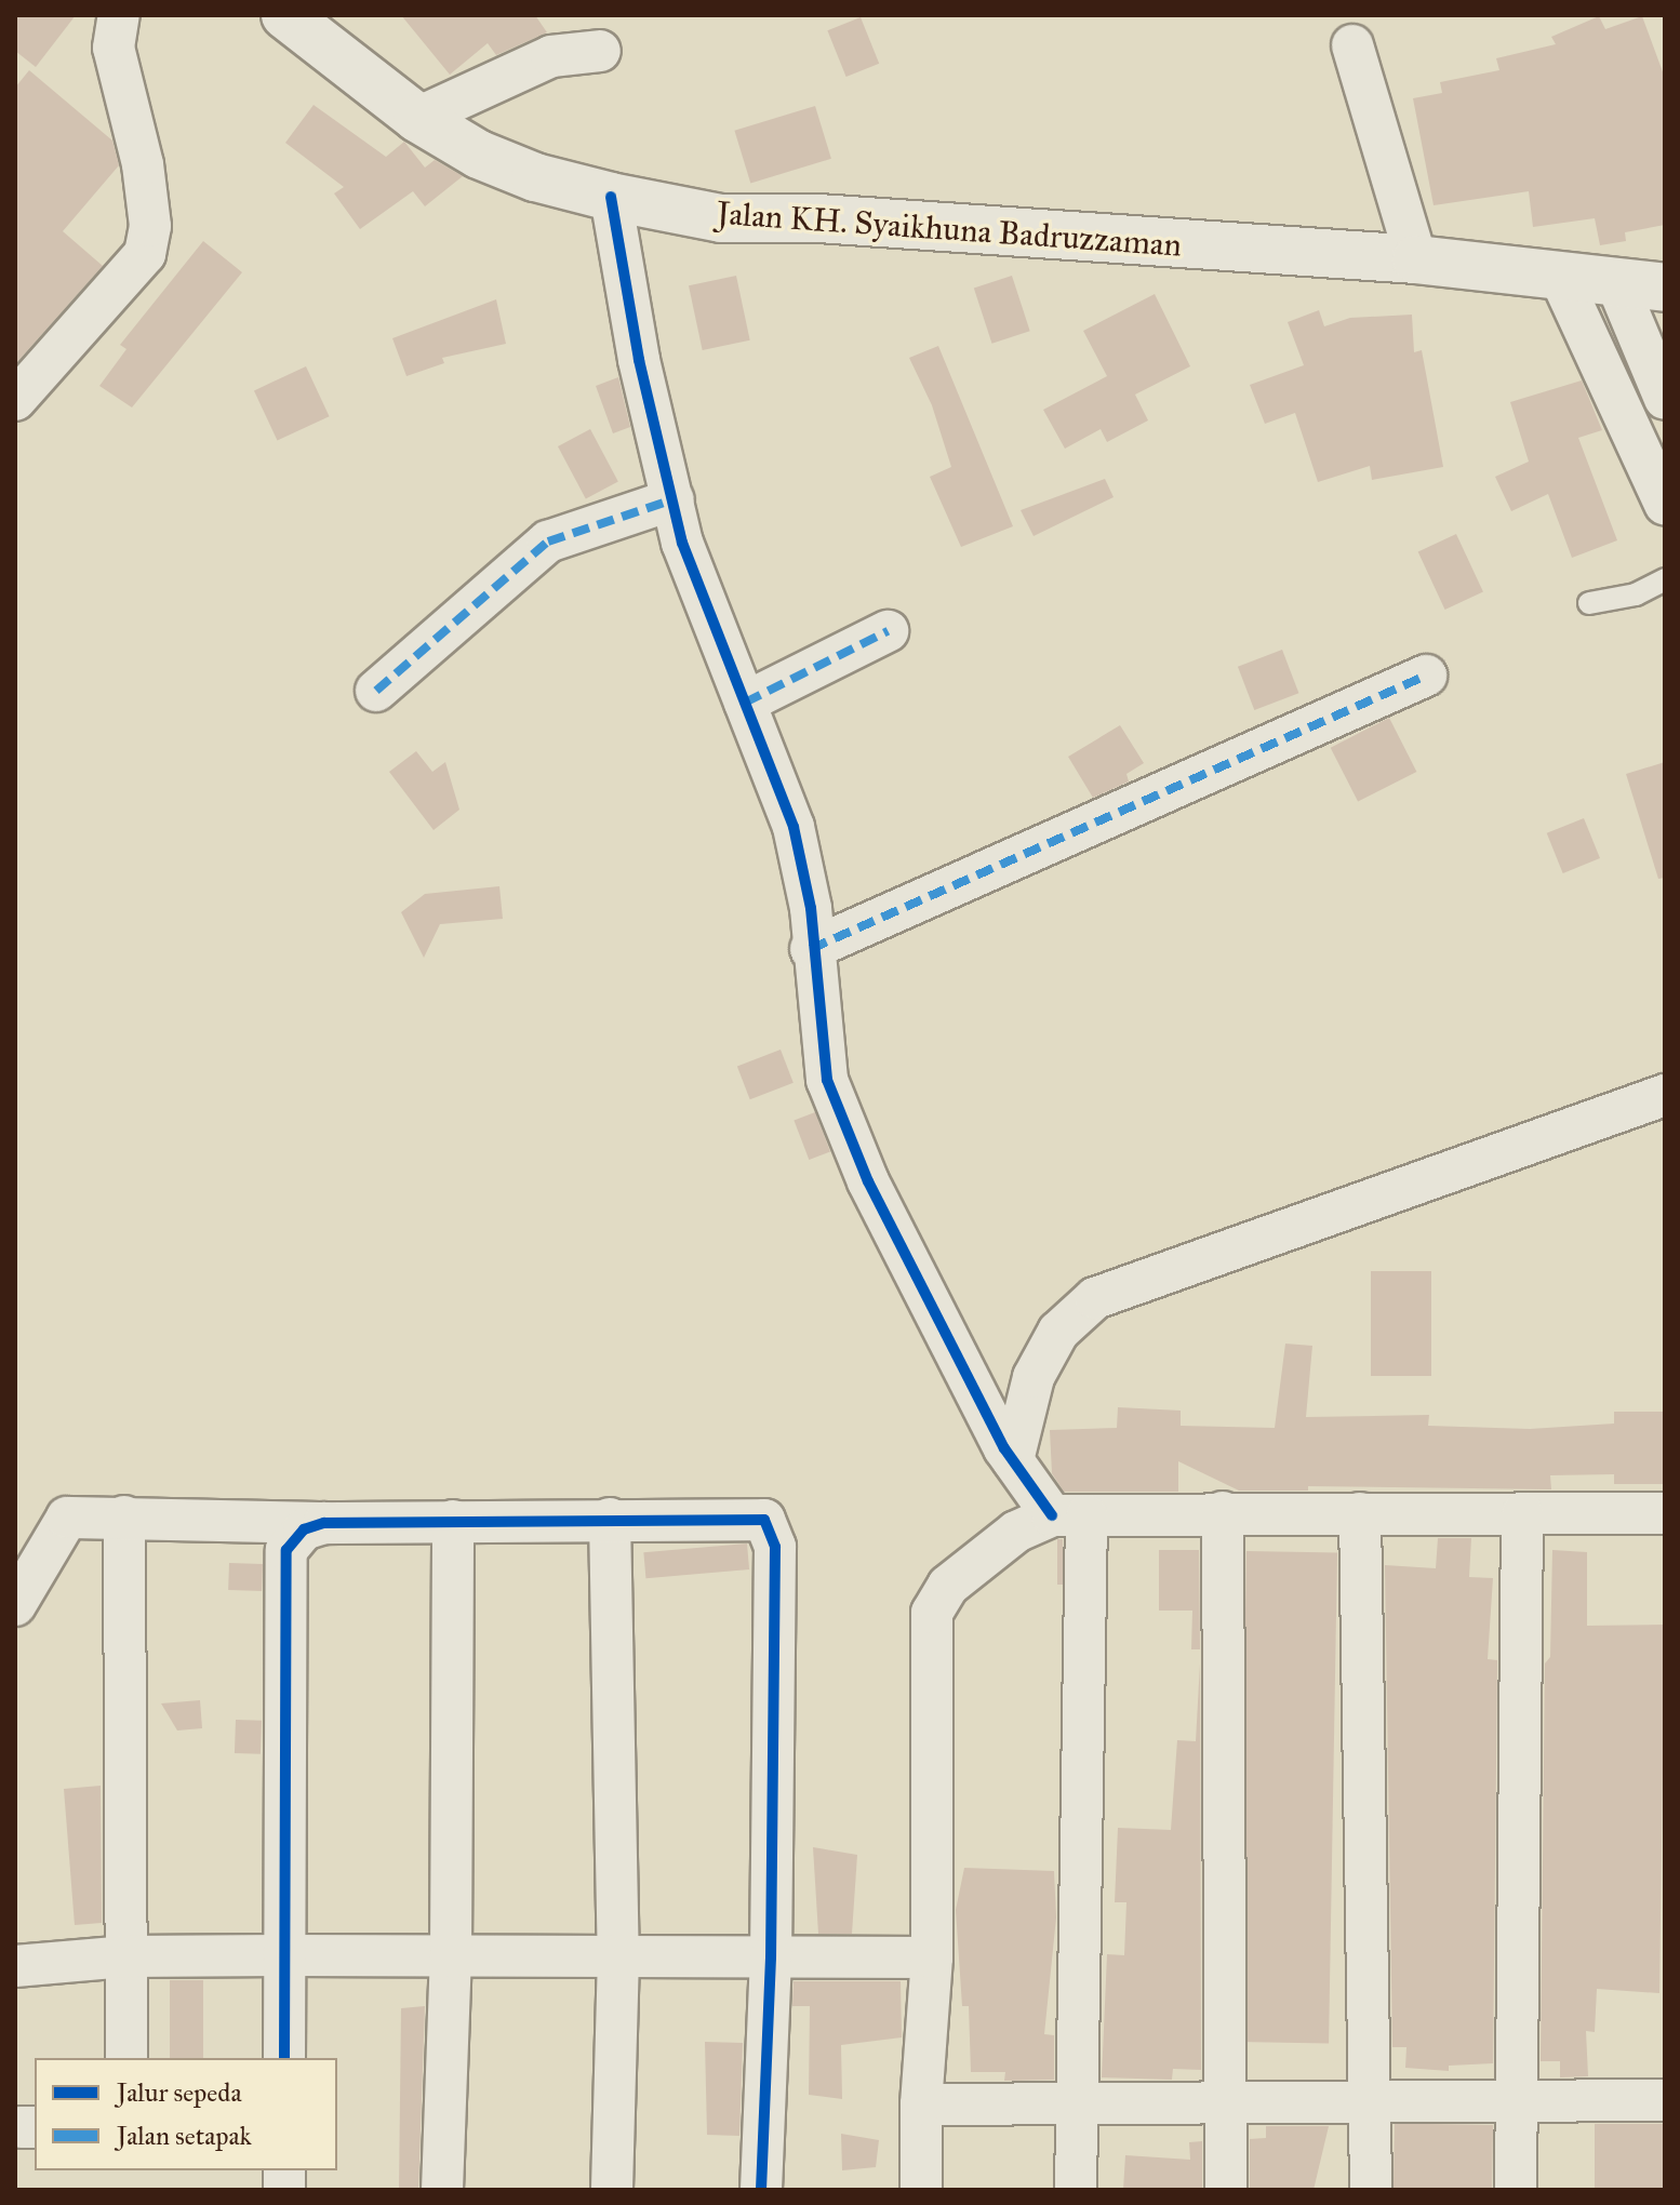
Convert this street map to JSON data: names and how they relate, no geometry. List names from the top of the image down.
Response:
{
  "streets": {
    "main road": ["Jalan KH. Syaikhuna Badruzzaman"]
  },
  "legend": ["Jalur sepeda", "Jalan setapak"]
}
